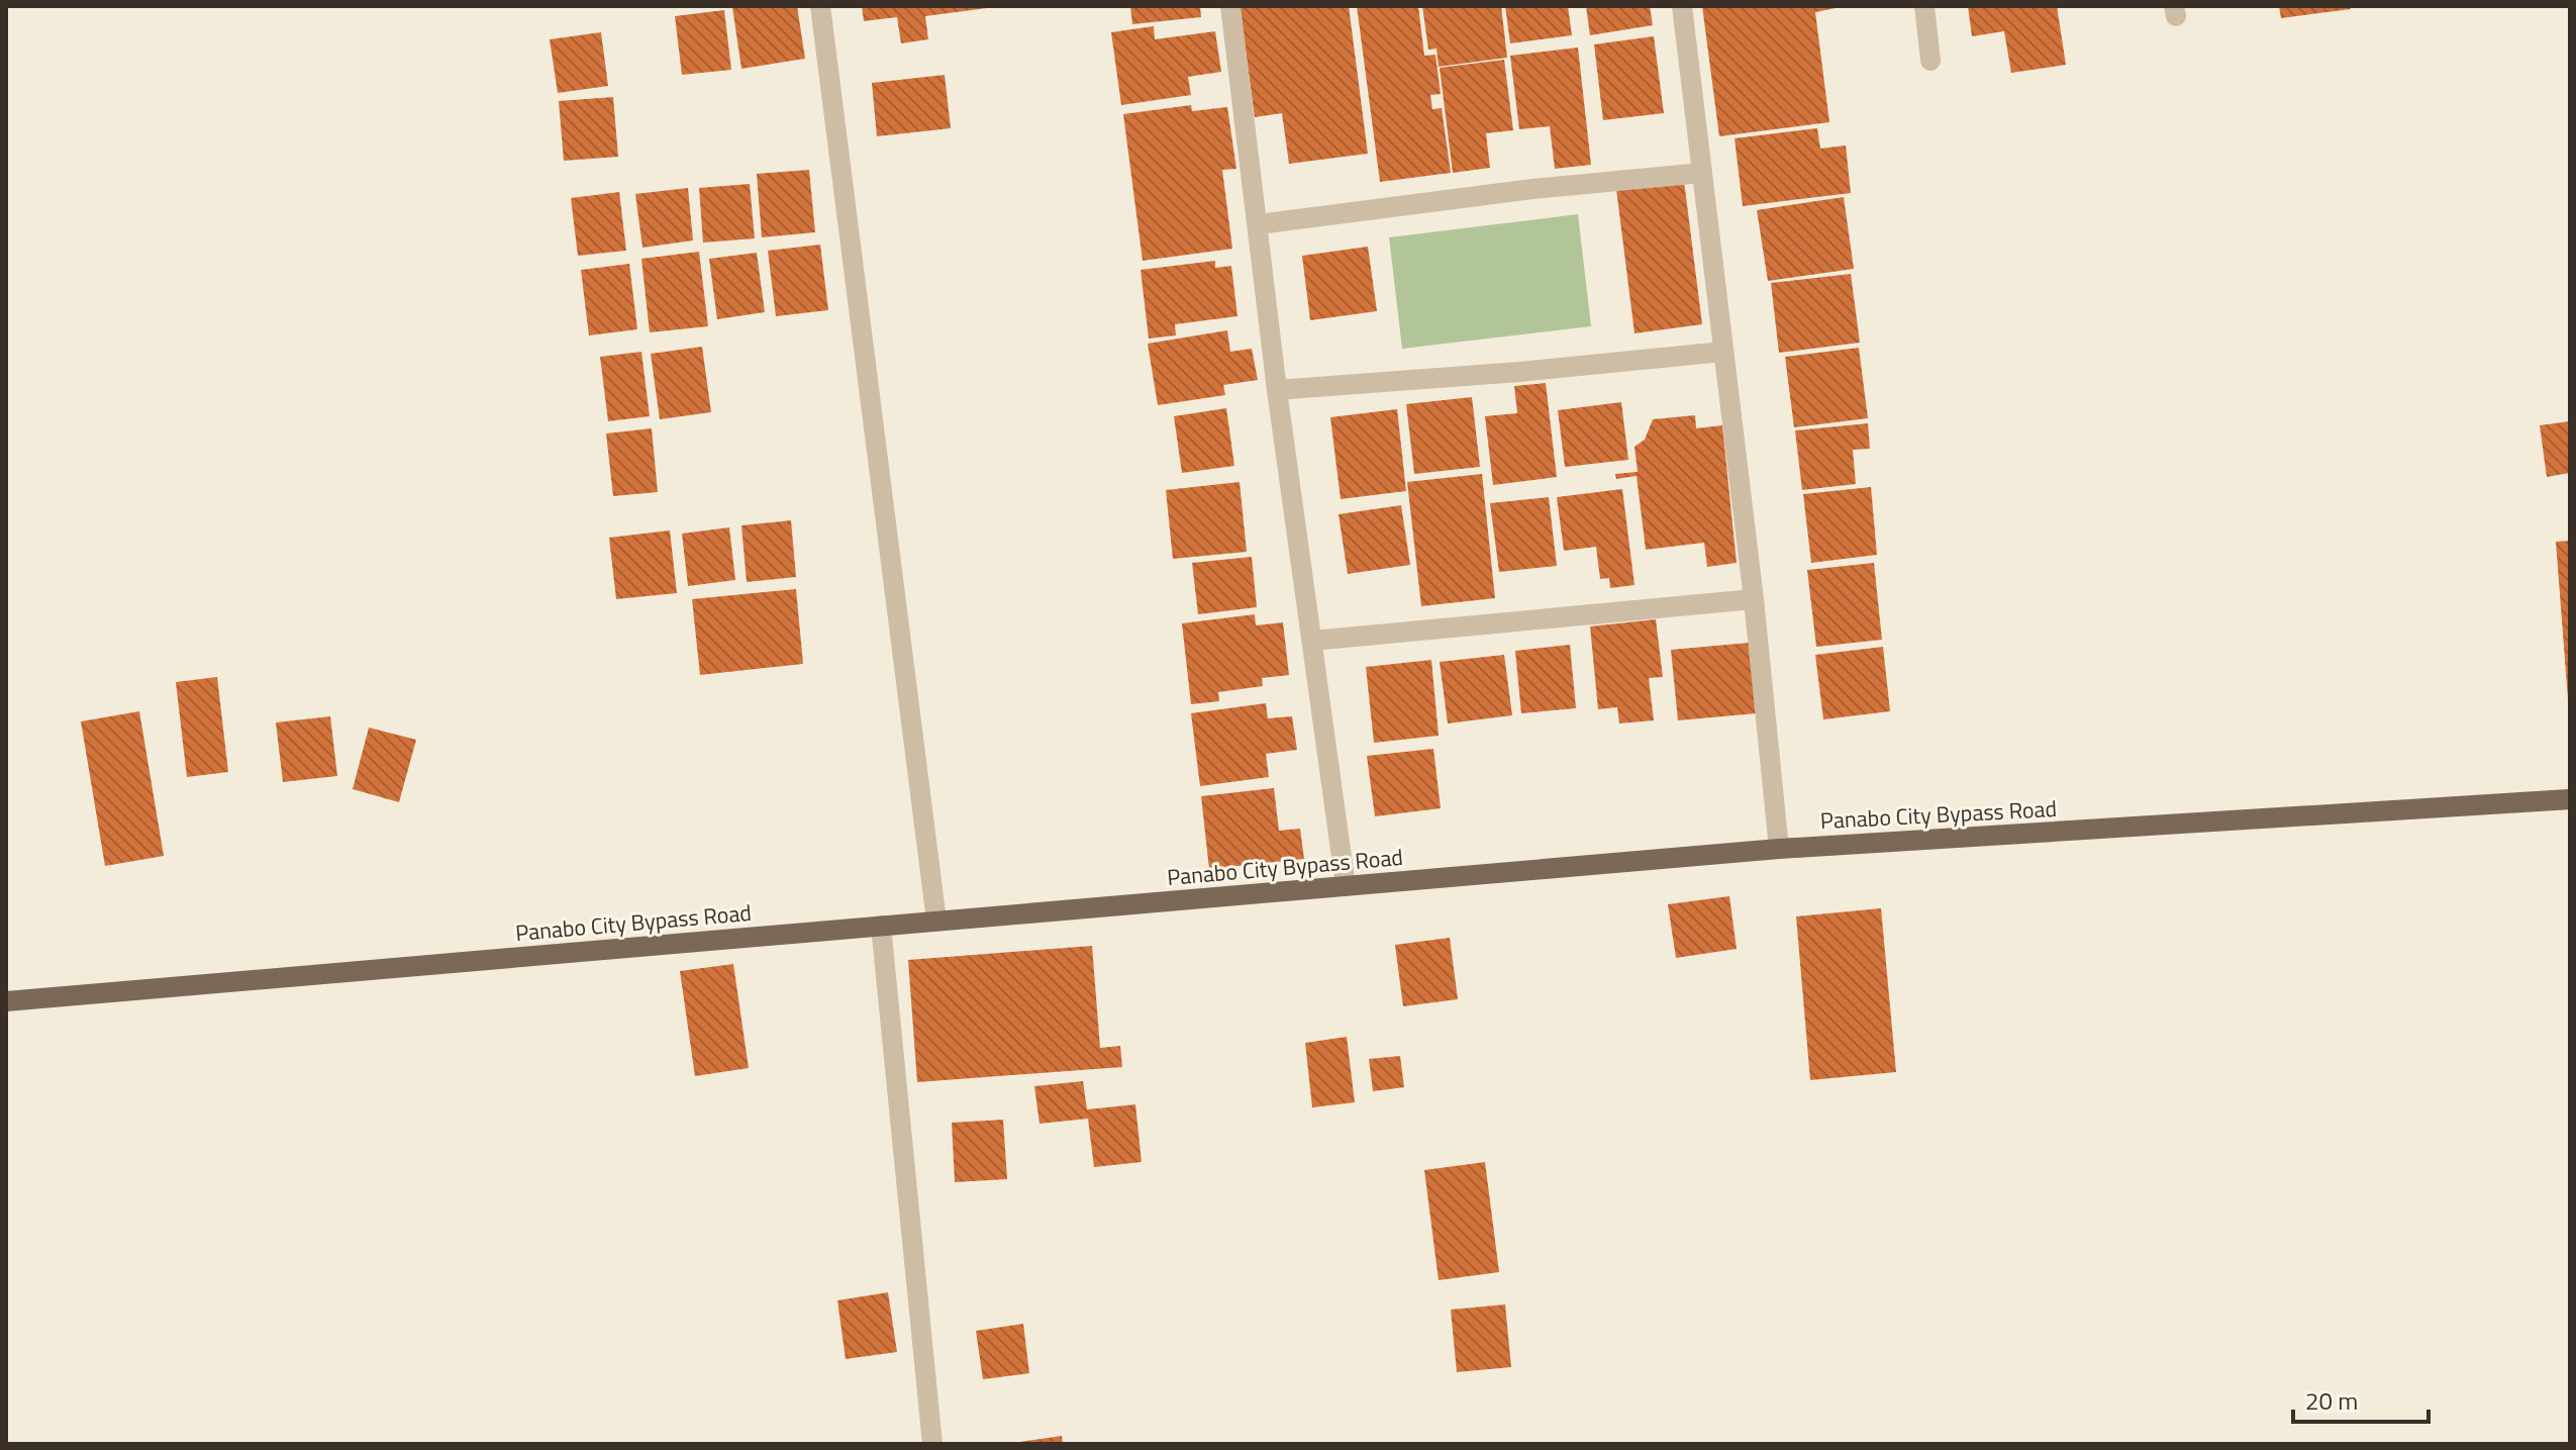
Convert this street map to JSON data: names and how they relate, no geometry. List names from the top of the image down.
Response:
{
  "streets": {
    "main road": ["Panabo City Bypass Road"]
  },
  "scale_bar": "20 m"
}
